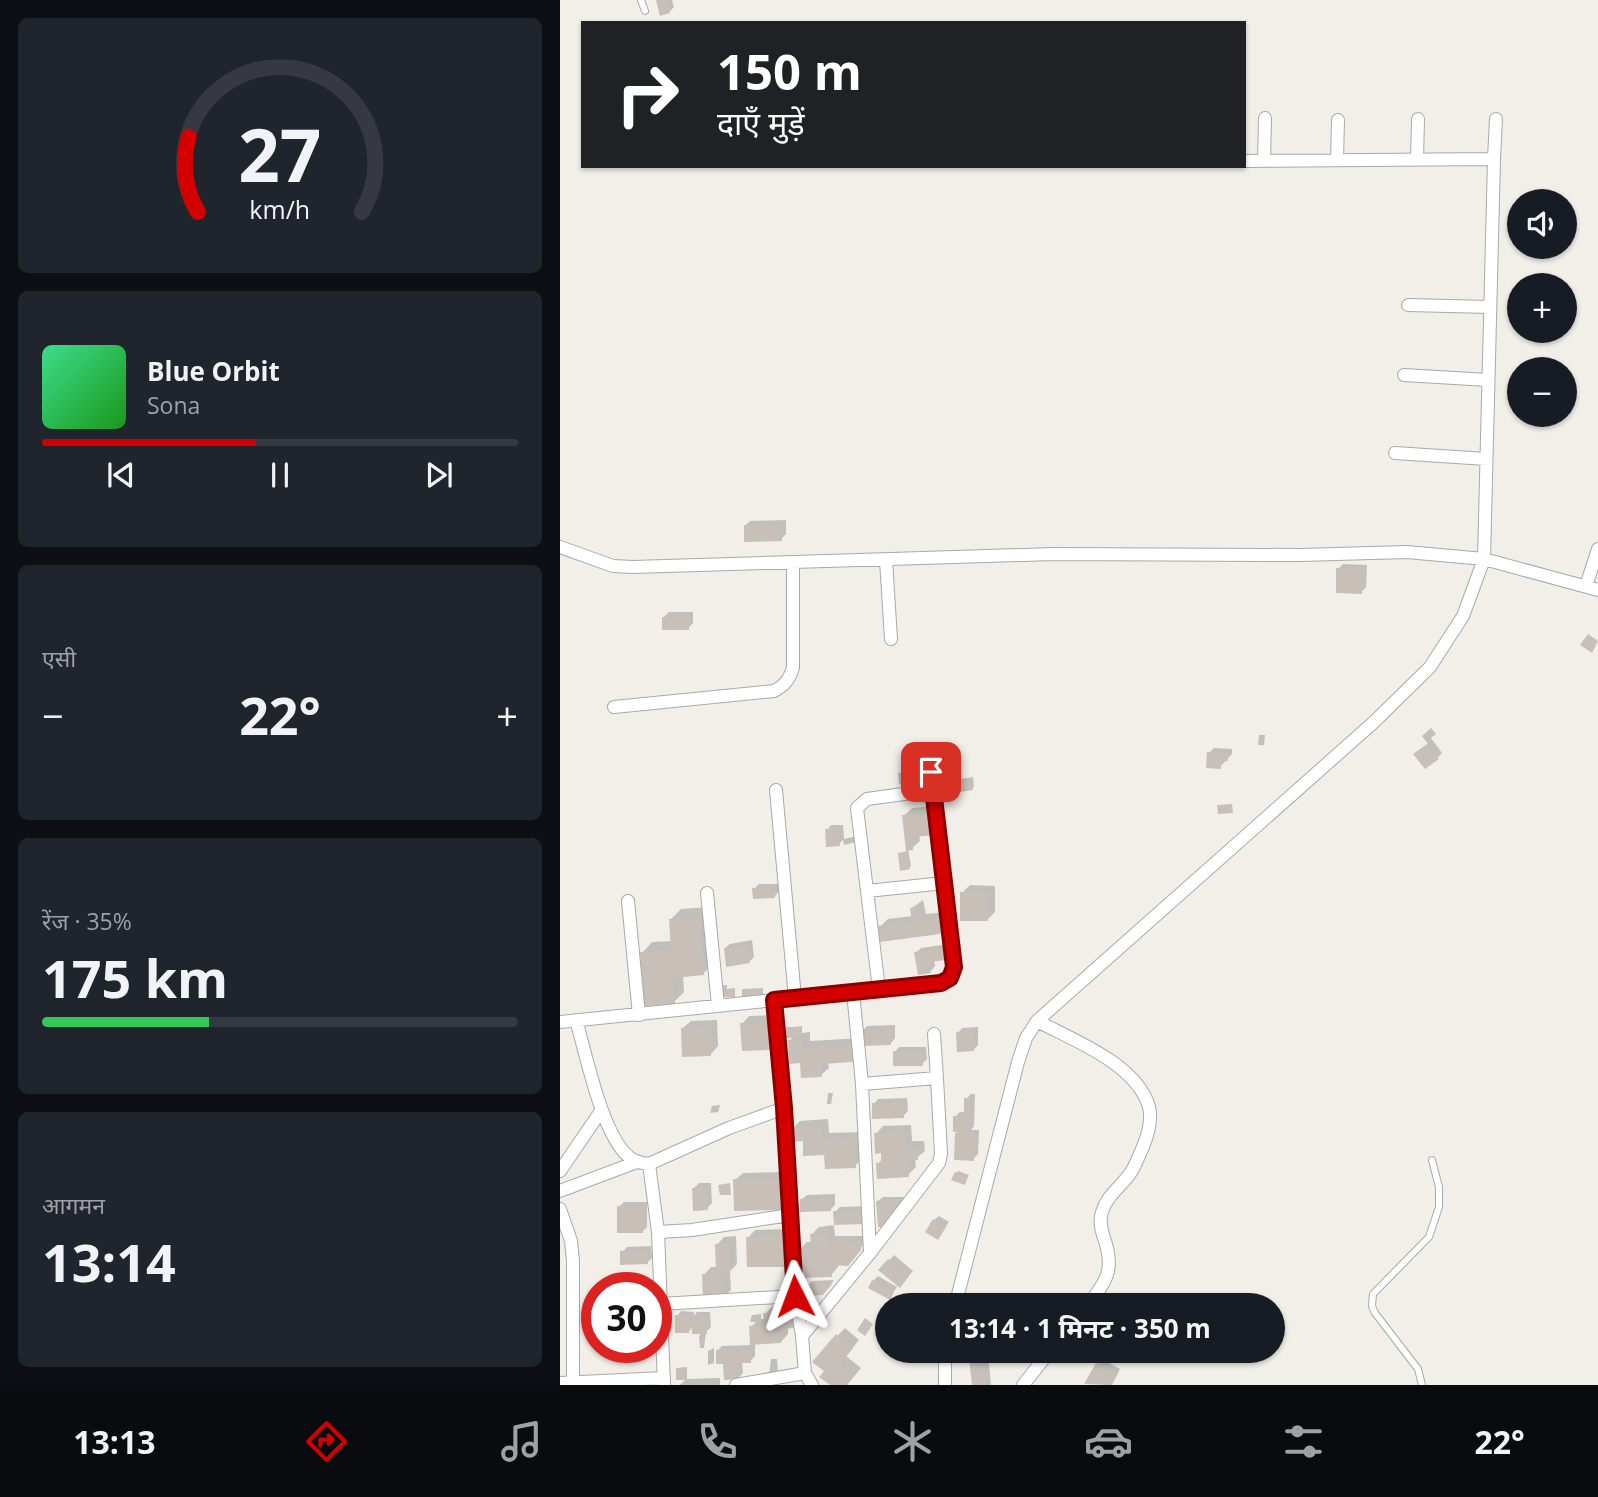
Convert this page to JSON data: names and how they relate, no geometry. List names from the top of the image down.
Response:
{
  "page": {
    "turn": ["150 m", "दाएँ मुड़ें"],
    "map_buttons": ["+", "−"],
    "song": ["Blue Orbit", "Sona"],
    "tile": [
      "एसी",
      ["रेंज · 35%", "175 km"],
      ["आगमन", "13:14"]
    ],
    "heat": ["−", "22°", "+"],
    "limit": "30",
    "trip": "13:14 · 1 मिनट · 350 m",
    "tabs": ["13:13", "22°"],
    "gauge": ["27", "km/h"]
  }
}
